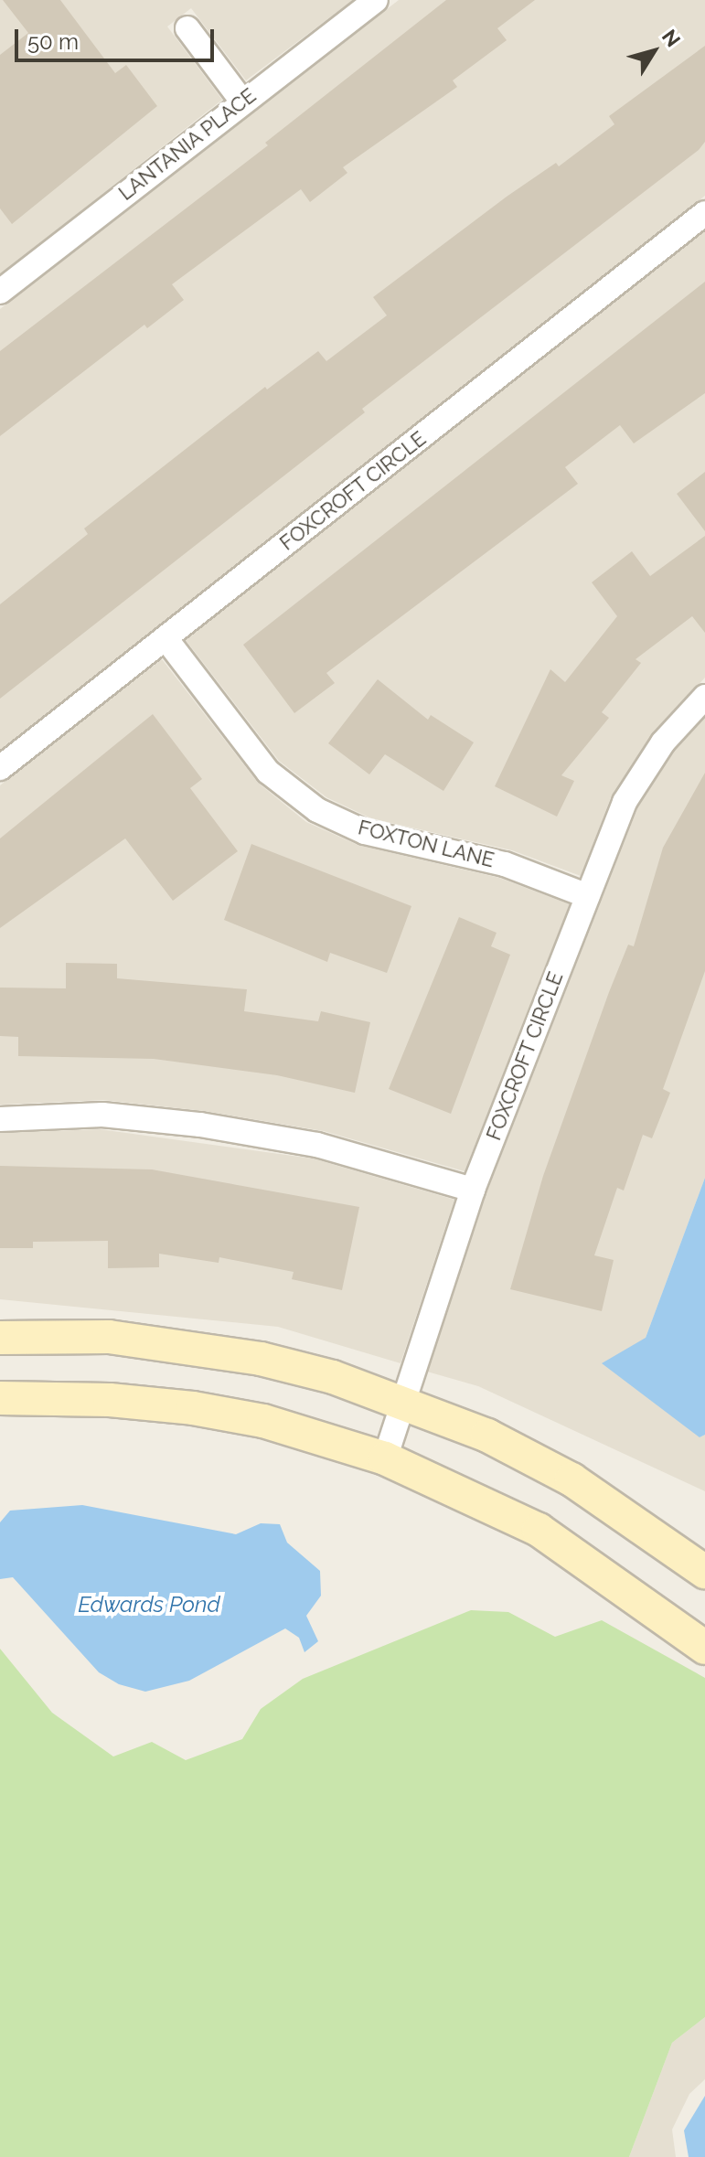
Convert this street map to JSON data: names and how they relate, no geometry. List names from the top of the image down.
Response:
{
  "streets": {
    "street": ["LANTANIA PLACE", "FOXCROFT CIRCLE", "FOXTON LANE"]
  },
  "crossings": [
    ["FOXCROFT CIRCLE", "FOXTON LANE"]
  ],
  "water": ["Edwards Pond"],
  "scale_bar": "50 m",
  "north": "top right"
}
